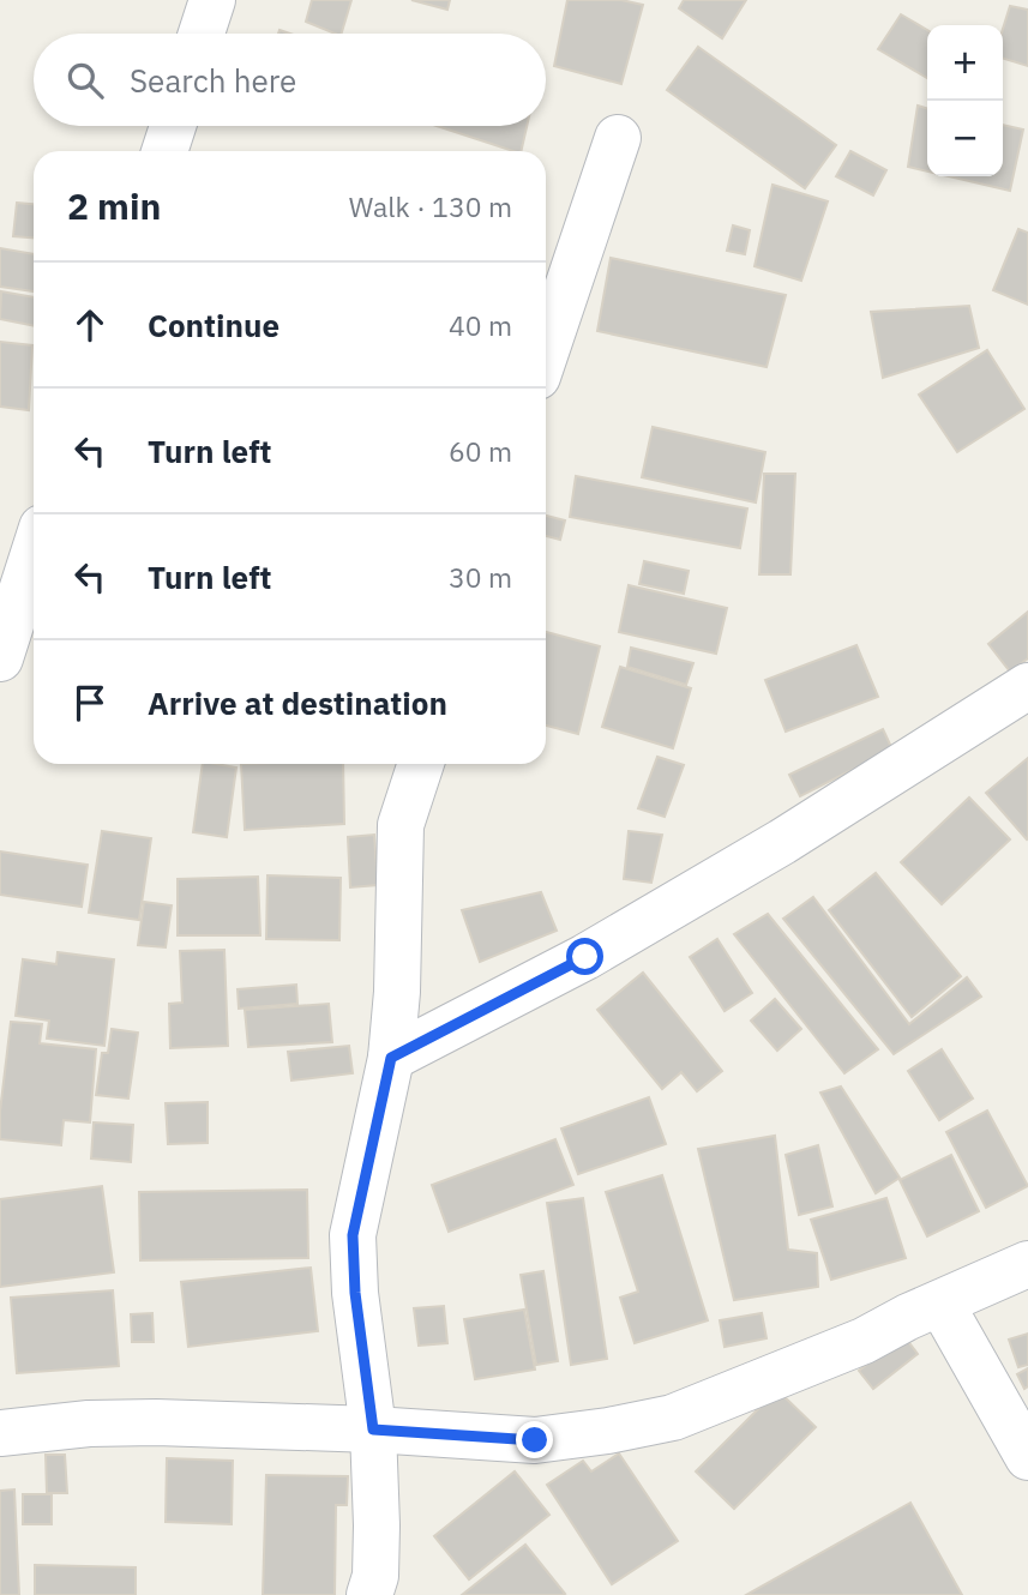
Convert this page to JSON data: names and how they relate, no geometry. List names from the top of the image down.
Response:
{
  "page": {
    "map_buttons": ["+", "−"],
    "search": "Search here",
    "heading": ["2 min", "Walk · 130 m"],
    "list": [
      ["Continue", "40 m"],
      ["Turn left", "60 m"],
      ["Turn left", "30 m"],
      "Arrive at destination"
    ]
  }
}
